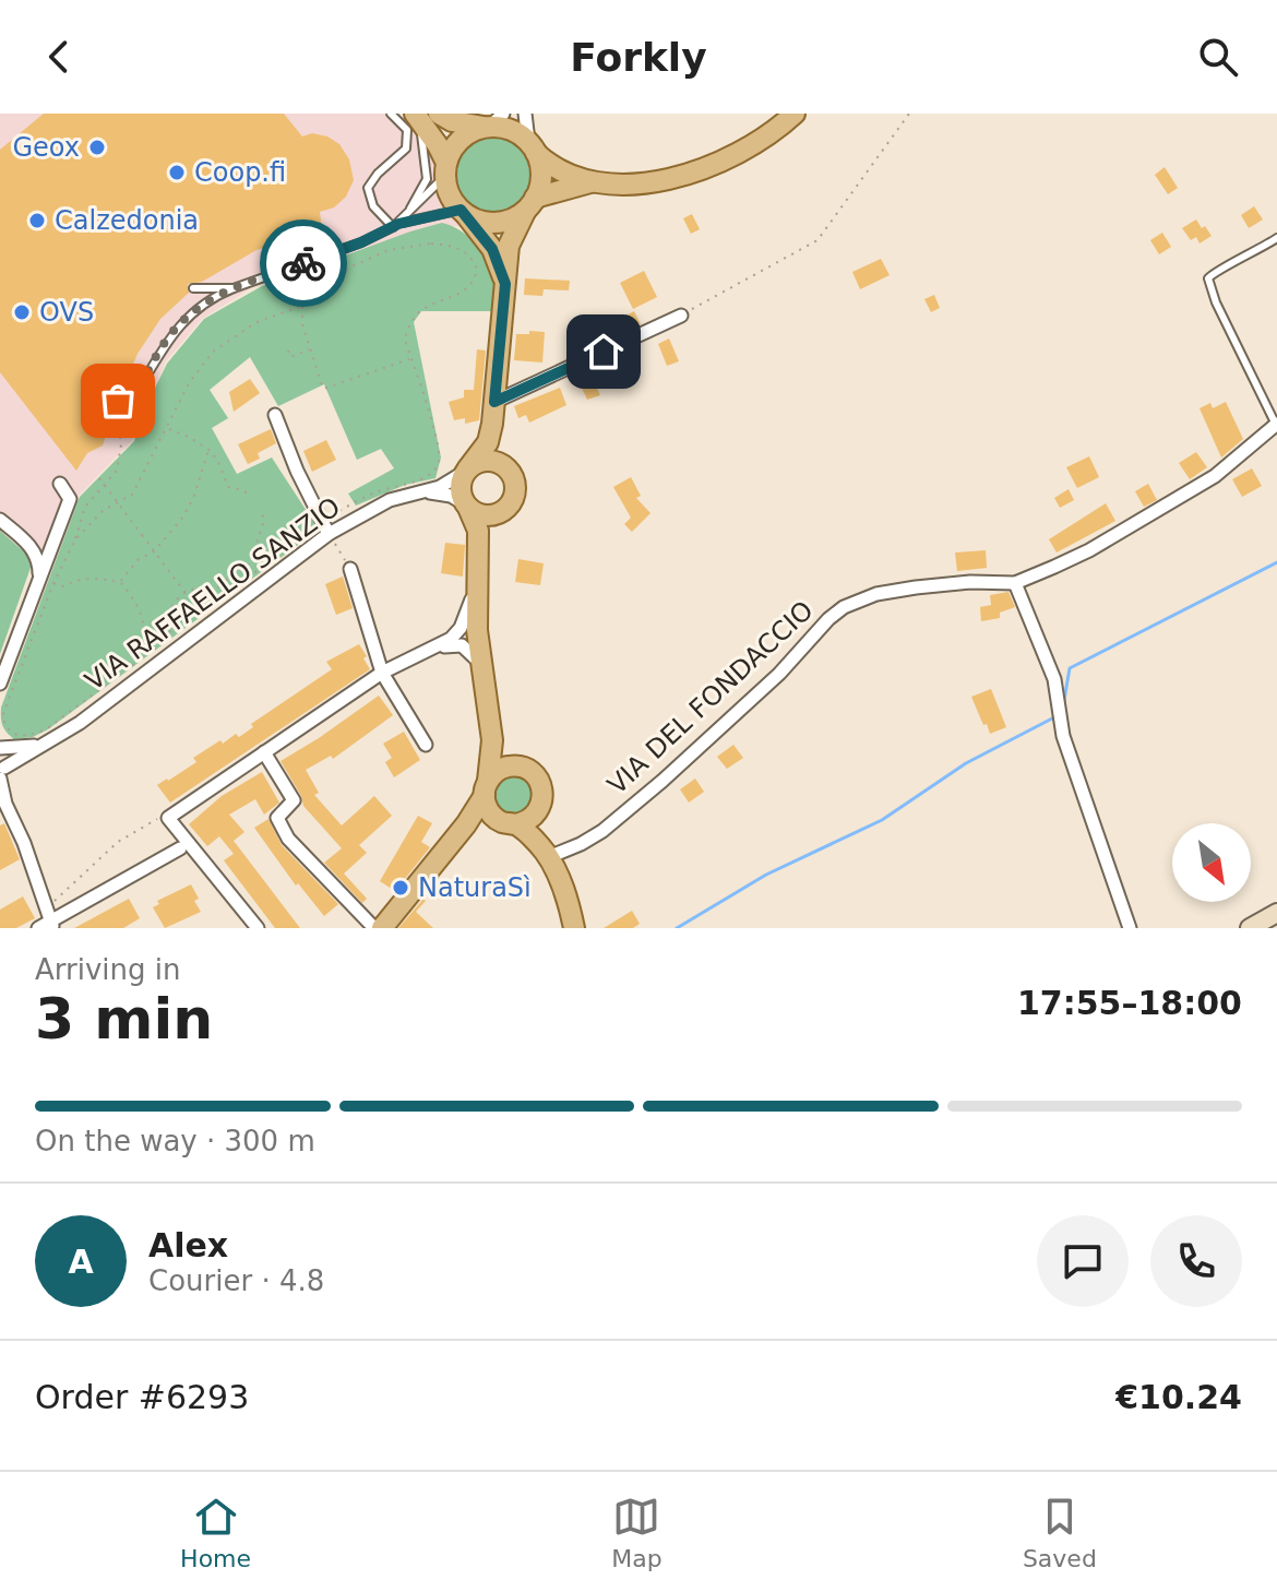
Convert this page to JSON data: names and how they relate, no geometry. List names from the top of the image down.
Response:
{
  "streets": {
    "street": ["VIA RAFFAELLO SANZIO", "VIA DEL FONDACCIO"]
  },
  "places": [
    "Geox",
    "Coop.fi",
    "Calzedonia",
    "OVS",
    "NaturaSì"
  ],
  "north": "bottom right",
  "page": {
    "header": "Forkly",
    "heading": ["3 min", "Arriving in", "17:55–18:00"],
    "panel": [
      "Alex",
      "Courier · 4.8",
      "Order #6293",
      "€10.24"
    ],
    "bar": "On the way · 300 m",
    "round": "A",
    "tabs": ["Home", "Map", "Saved"]
  }
}
